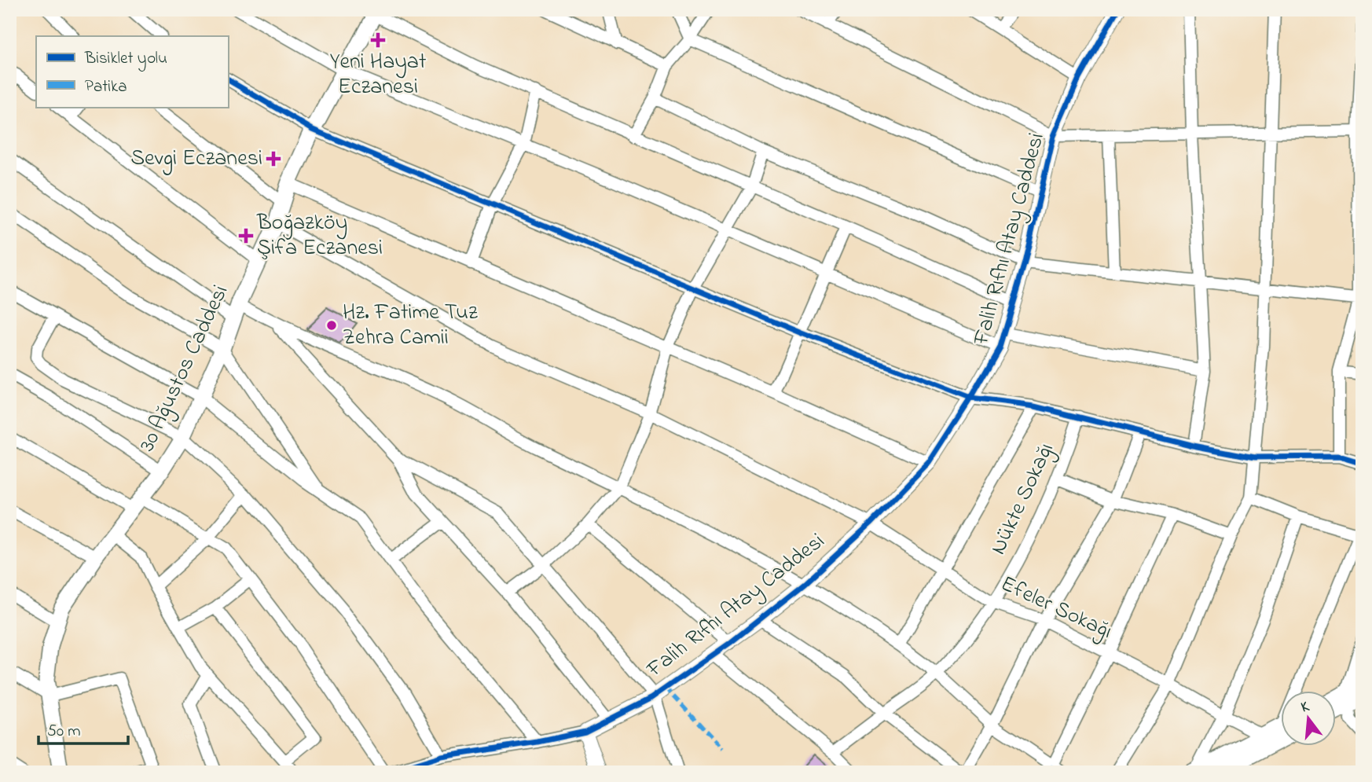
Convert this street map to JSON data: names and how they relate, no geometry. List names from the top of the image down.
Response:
{
  "streets": {
    "main road": ["30 Ağustos Caddesi"],
    "street": ["Falih Rıfhı Atay Caddesi", "Nükte Sokağı", "Efeler Sokağı"]
  },
  "crossings": [
    ["Falih Rıfhı Atay Caddesi", "Efeler Sokağı"],
    ["30 Ağustos Caddesi", "Efeler Sokağı"],
    ["Nükte Sokağı", "Efeler Sokağı"]
  ],
  "places": {
    "health": ["Yeni Hayat Eczanesi", "Sevgi Eczanesi", "Boğazköy Şifa Eczanesi"],
    "other": ["Hz. Fatime Tuz Zehra Camii"]
  },
  "legend": ["Bisiklet yolu", "Patika"],
  "scale_bar": "50 m",
  "north": "top"
}
